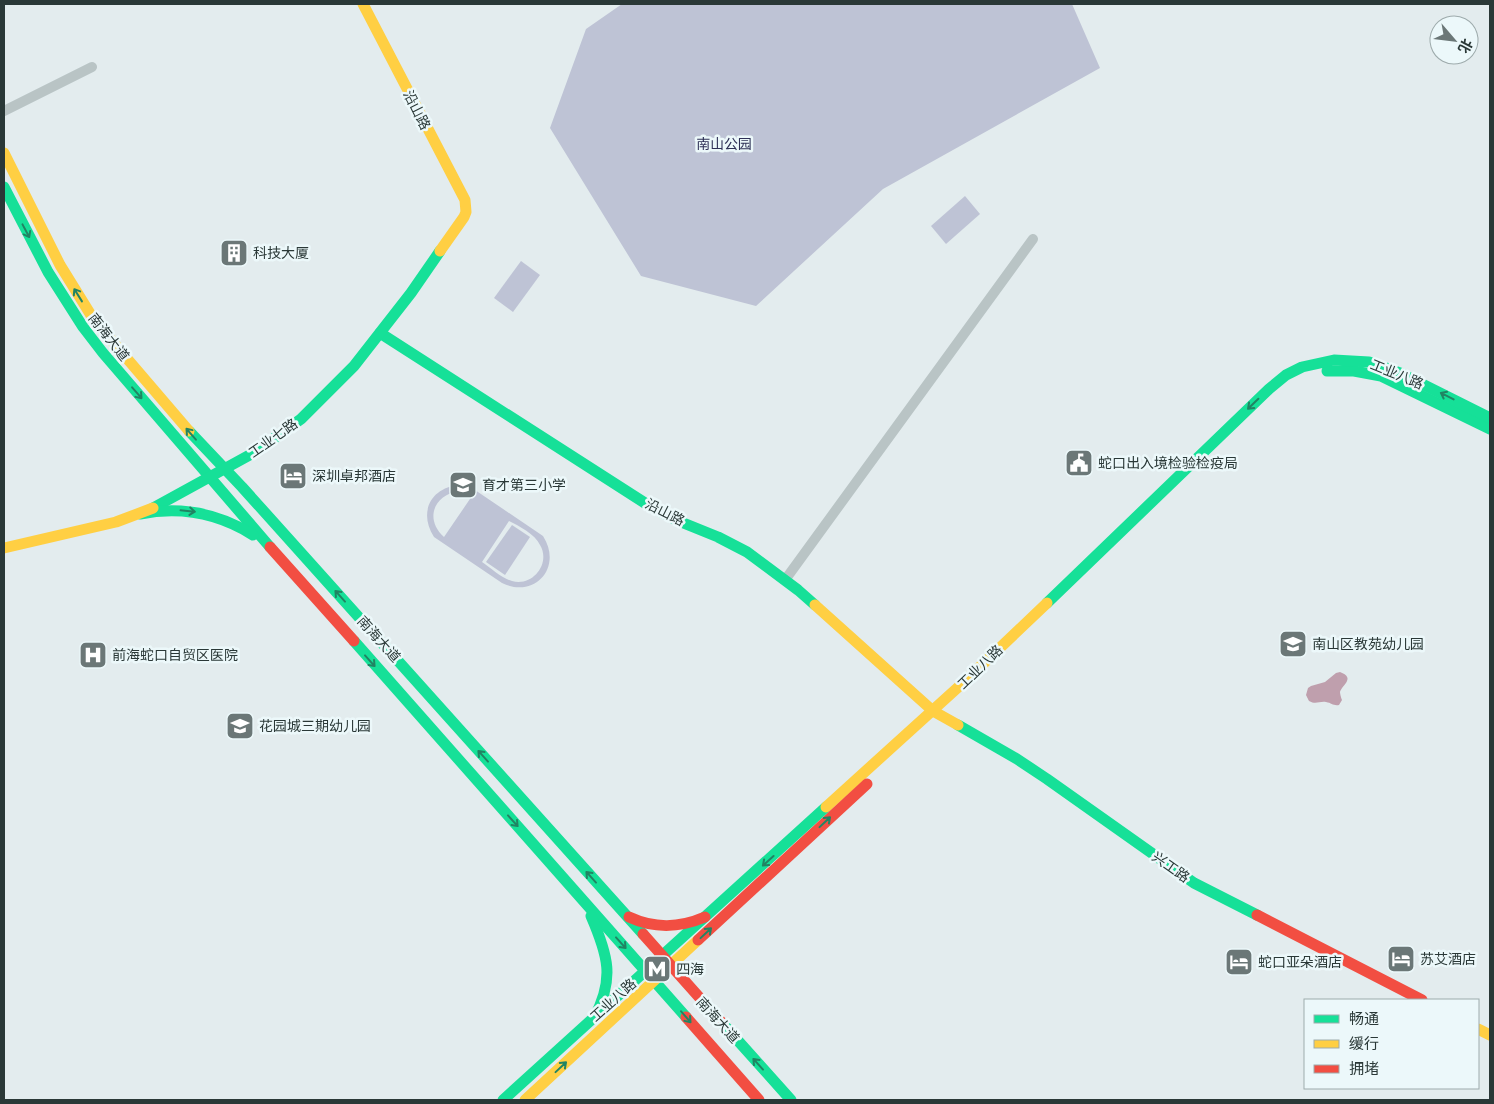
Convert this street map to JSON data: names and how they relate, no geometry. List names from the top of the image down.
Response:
{
  "streets": {
    "street": [
      "沿山路",
      "南海大道",
      "工业八路",
      "工业七路",
      "兴工路"
    ]
  },
  "crossings": [
    ["沿山路", "工业八路"],
    ["沿山路", "工业七路"],
    ["沿山路", "兴工路"],
    ["南海大道", "工业八路"],
    ["南海大道", "工业七路"],
    ["工业八路", "兴工路"]
  ],
  "parks": ["南山公园"],
  "places": {
    "building": ["科技大厦"],
    "public building": ["蛇口出入境检验检疫局"],
    "hotel": ["深圳卓邦酒店", "苏艾酒店", "蛇口亚朵酒店"],
    "school or university": ["育才第三小学", "南山区教苑幼儿园", "花园城三期幼儿园"],
    "hospital": ["前海蛇口自贸区医院"],
    "metro station": ["四海"]
  },
  "legend": ["畅通", "缓行", "拥堵"],
  "north": "bottom right"
}
